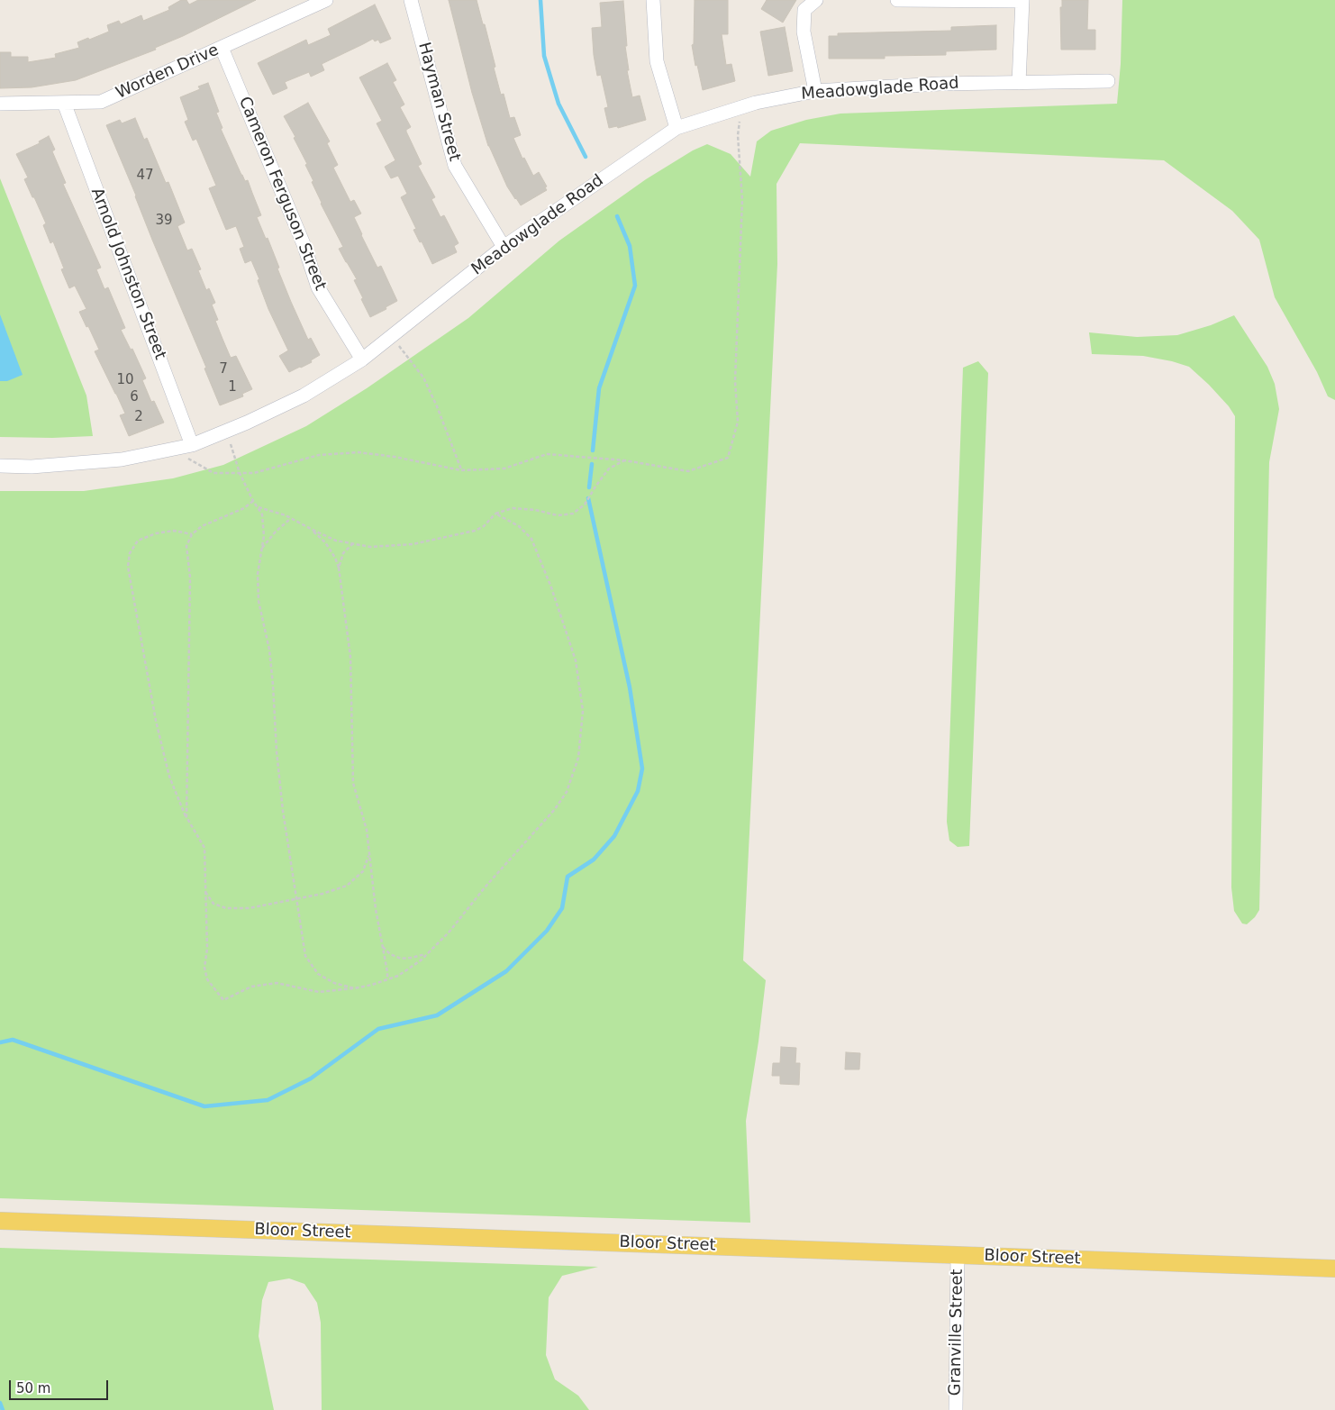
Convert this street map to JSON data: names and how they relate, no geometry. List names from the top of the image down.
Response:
{
  "streets": {
    "main road": ["Bloor Street"],
    "street": [
      "Worden Drive",
      "Meadowglade Road",
      "Hayman Street",
      "Cameron Ferguson Street",
      "Arnold Johnston Street",
      "Granville Street"
    ]
  },
  "crossings": [
    ["Worden Drive", "Cameron Ferguson Street"],
    ["Worden Drive", "Arnold Johnston Street"],
    ["Meadowglade Road", "Hayman Street"],
    ["Meadowglade Road", "Cameron Ferguson Street"],
    ["Meadowglade Road", "Arnold Johnston Street"],
    ["Bloor Street", "Granville Street"]
  ],
  "house_numbers": [
    "47",
    "39",
    "7",
    "10",
    "1",
    "6",
    "2"
  ],
  "scale_bar": "50 m"
}
